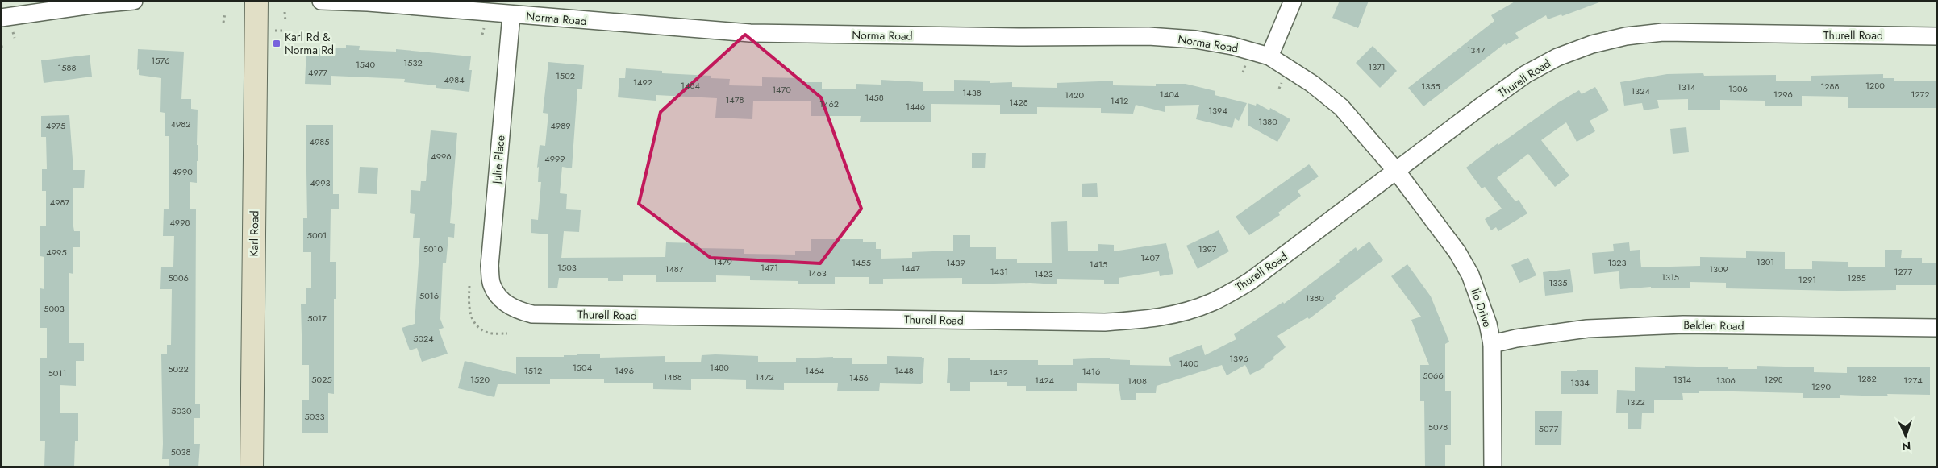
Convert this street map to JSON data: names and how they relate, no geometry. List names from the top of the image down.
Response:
{
  "streets": {
    "main road": ["Karl Road"],
    "street": [
      "Norma Road",
      "Thurell Road",
      "Julie Place",
      "Ilo Drive",
      "Belden Road"
    ]
  },
  "crossings": [
    ["Norma Road", "Thurell Road"],
    ["Norma Road", "Julie Place"],
    ["Norma Road", "Ilo Drive"],
    ["Thurell Road", "Julie Place"],
    ["Thurell Road", "Ilo Drive"],
    ["Ilo Drive", "Belden Road"]
  ],
  "places": {
    "transit": ["Karl Rd & Norma Rd"]
  },
  "house_numbers": [
    "1347",
    "1576",
    "1532",
    "1540",
    "1371",
    "1588",
    "4977",
    "1502",
    "4984",
    "1492",
    "1484",
    "1280",
    "1355",
    "1288",
    "1314",
    "1306",
    "1470",
    "1324",
    "1438",
    "1404",
    "1296",
    "1272",
    "1420",
    "1458",
    "1478",
    "1412",
    "1428",
    "1462",
    "1446",
    "1394",
    "1380",
    "4982",
    "4975",
    "4989",
    "4985",
    "4996",
    "4999",
    "4990",
    "4993",
    "4987",
    "4998",
    "5001",
    "5010",
    "1397",
    "4995",
    "1407",
    "1479",
    "1301",
    "1455",
    "1439",
    "1323",
    "1415",
    "1503",
    "1471",
    "1447",
    "1487",
    "1309",
    "1431",
    "1277",
    "1463",
    "1423",
    "1315",
    "5006",
    "1285",
    "1291",
    "1335",
    "5016",
    "1380",
    "5003",
    "5017",
    "5024",
    "1396",
    "1400",
    "1504",
    "1480",
    "5022",
    "1512",
    "1496",
    "1464",
    "1448",
    "1416",
    "1432",
    "5011",
    "5066",
    "1488",
    "1472",
    "1456",
    "1282",
    "5025",
    "1520",
    "1314",
    "1298",
    "1424",
    "1306",
    "1274",
    "1408",
    "1334",
    "1290",
    "1322",
    "5030",
    "5033",
    "5078",
    "5077",
    "5038"
  ],
  "north": "bottom"
}
